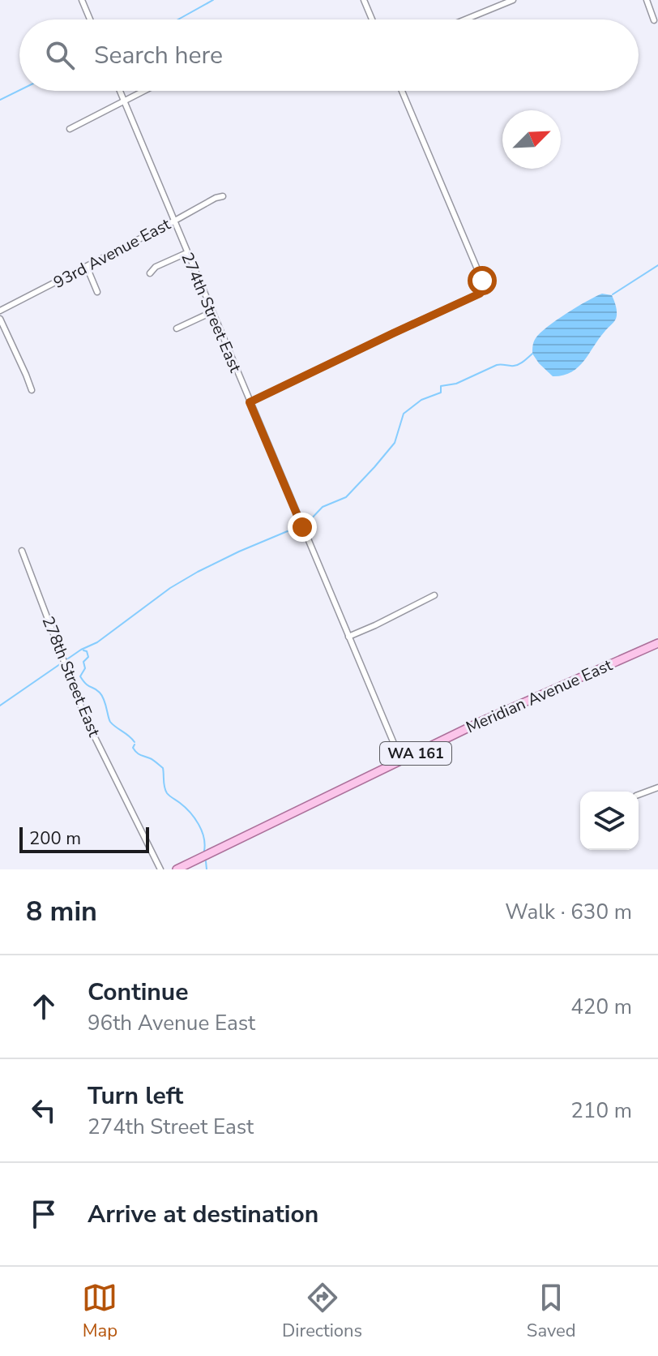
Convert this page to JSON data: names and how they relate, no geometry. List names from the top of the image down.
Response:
{
  "streets": {
    "main road": ["Meridian Avenue East", "WA 161"],
    "street": ["93rd Avenue East", "274th Street East", "278th Street East"]
  },
  "crossings": [
    ["93rd Avenue East", "274th Street East"],
    ["274th Street East", "Meridian Avenue East"]
  ],
  "scale_bar": "200 m",
  "north": "top right",
  "page": {
    "search": "Search here",
    "scale": "200 m",
    "heading": ["8 min", "Walk · 630 m"],
    "list": [
      ["Continue", "96th Avenue East", "420 m"],
      ["Turn left", "274th Street East", "210 m"],
      "Arrive at destination"
    ],
    "nav": ["Map", "Directions", "Saved"]
  }
}
